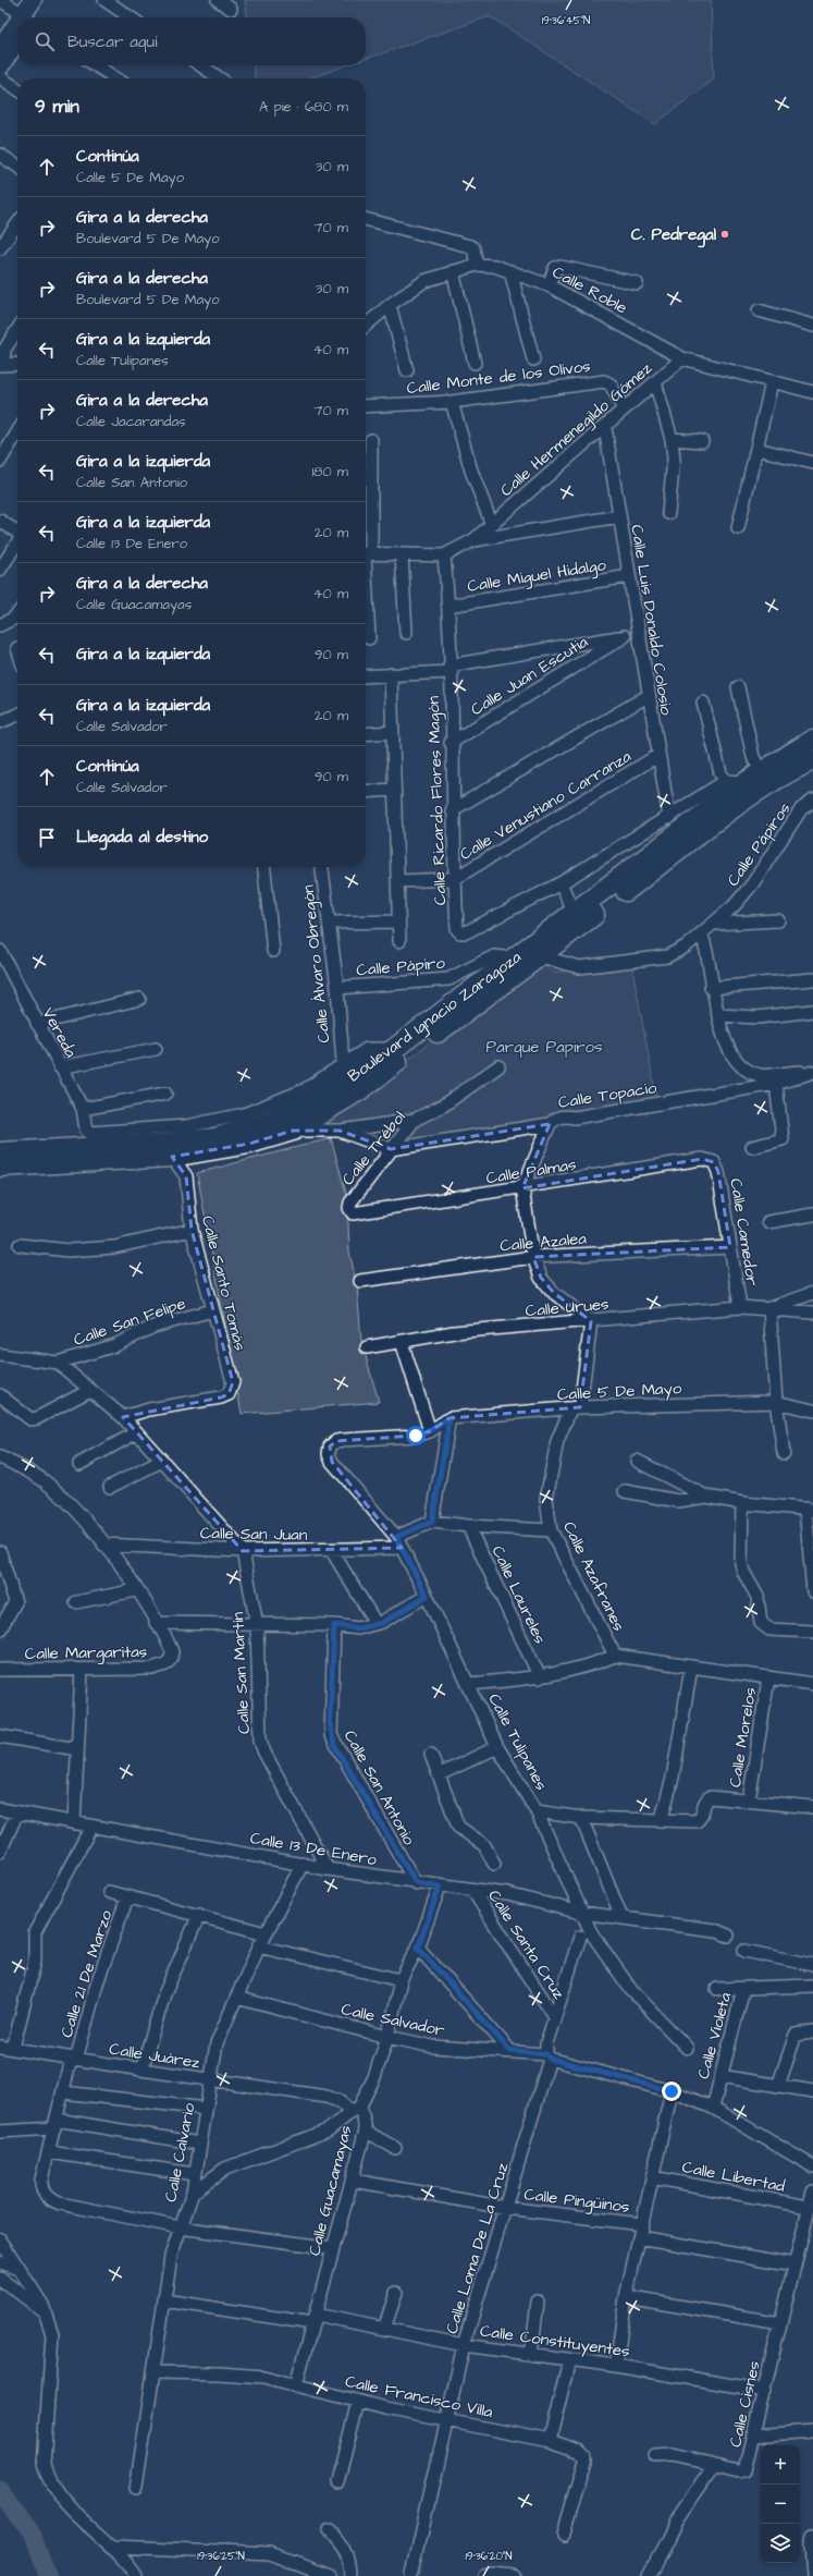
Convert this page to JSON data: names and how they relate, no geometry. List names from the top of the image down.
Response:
{
  "streets": {
    "main road": ["Boulevard Ignacio Zaragoza"],
    "street": [
      "Calle Roble",
      "Calle Monte de los Olivos",
      "Calle Hermenegildo Gómez",
      "Calle Miguel Hidalgo",
      "Calle Luis Donaldo Colosio",
      "Calle Juan Escutia",
      "Calle Ricardo Flores Magón",
      "Calle Venustiano Carranza",
      "Calle Pápiros",
      "Calle Álvaro Obregón",
      "Calle Pápiro",
      "Vereda",
      "Calle Topacio",
      "Calle Trébol",
      "Calle Palmas",
      "Calle Camedor",
      "Calle Azalea",
      "Calle Santo Tomás",
      "Calle Urues",
      "Calle San Felipe",
      "Calle 5 De Mayo",
      "Calle San Juan",
      "Calle Azafranes",
      "Calle Laureles",
      "Calle Margaritas",
      "Calle San Martín",
      "Calle Morelos",
      "Calle Tulipanes",
      "Calle San Antonio",
      "Calle 13 De Enero",
      "Calle Santa Cruz",
      "Calle 21 De Marzo",
      "Calle Salvador",
      "Calle Violeta",
      "Calle Juárez",
      "Calle Calvario",
      "Calle Libertad",
      "Calle Guacamayas",
      "Calle Pingüinos",
      "Calle Loma De La Cruz",
      "Calle Constituyentes",
      "Calle Francisco Villa",
      "Calle Cisnes"
    ]
  },
  "crossings": [
    ["Calle Roble", "Calle Hermenegildo Gómez"],
    ["Calle Monte de los Olivos", "Calle Hermenegildo Gómez"],
    ["Calle Hermenegildo Gómez", "Calle Luis Donaldo Colosio"],
    ["Calle Hermenegildo Gómez", "Calle Ricardo Flores Magón"],
    ["Calle Miguel Hidalgo", "Calle Luis Donaldo Colosio"],
    ["Calle Miguel Hidalgo", "Calle Ricardo Flores Magón"],
    ["Calle Luis Donaldo Colosio", "Calle Ricardo Flores Magón"],
    ["Calle Luis Donaldo Colosio", "Calle Venustiano Carranza"],
    ["Calle Juan Escutia", "Calle Ricardo Flores Magón"],
    ["Calle Ricardo Flores Magón", "Calle Venustiano Carranza"],
    ["Calle Pápiros", "Boulevard Ignacio Zaragoza"],
    ["Calle Álvaro Obregón", "Calle Pápiro"],
    ["Calle Álvaro Obregón", "Vereda"],
    ["Calle Pápiro", "Boulevard Ignacio Zaragoza"],
    ["Boulevard Ignacio Zaragoza", "Calle Santo Tomás"],
    ["Calle Topacio", "Calle Trébol"],
    ["Calle Trébol", "Calle Palmas"],
    ["Calle Palmas", "Calle Camedor"],
    ["Calle Camedor", "Calle Azalea"],
    ["Calle Camedor", "Calle Urues"],
    ["Calle Santo Tomás", "Calle San Felipe"],
    ["Calle Urues", "Calle Azafranes"],
    ["Calle 5 De Mayo", "Calle Azafranes"],
    ["Calle 5 De Mayo", "Calle Tulipanes"],
    ["Calle San Juan", "Calle San Martín"],
    ["Calle San Juan", "Calle Tulipanes"],
    ["Calle San Martín", "Calle 13 De Enero"],
    ["Calle Tulipanes", "Calle 13 De Enero"],
    ["Calle San Antonio", "Calle 13 De Enero"],
    ["Calle 13 De Enero", "Calle Santa Cruz"],
    ["Calle 13 De Enero", "Calle Calvario"],
    ["Calle 13 De Enero", "Calle Guacamayas"],
    ["Calle Santa Cruz", "Calle Loma De La Cruz"],
    ["Calle 21 De Marzo", "Calle Juárez"],
    ["Calle 21 De Marzo", "Calle Calvario"],
    ["Calle Salvador", "Calle Violeta"],
    ["Calle Salvador", "Calle Calvario"],
    ["Calle Salvador", "Calle Guacamayas"],
    ["Calle Salvador", "Calle Loma De La Cruz"],
    ["Calle Juárez", "Calle Calvario"],
    ["Calle Juárez", "Calle Guacamayas"],
    ["Calle Calvario", "Calle Constituyentes"],
    ["Calle Calvario", "Calle Francisco Villa"],
    ["Calle Libertad", "Calle Cisnes"],
    ["Calle Guacamayas", "Calle Pingüinos"],
    ["Calle Guacamayas", "Calle Constituyentes"],
    ["Calle Guacamayas", "Calle Francisco Villa"],
    ["Calle Pingüinos", "Calle Loma De La Cruz"],
    ["Calle Loma De La Cruz", "Calle Constituyentes"],
    ["Calle Loma De La Cruz", "Calle Francisco Villa"],
    ["Calle Constituyentes", "Calle Cisnes"]
  ],
  "parks": ["Parque Papiros"],
  "places": ["C. Pedregal"],
  "page": {
    "search": "Buscar aquí",
    "heading": ["9 min", "A pie · 680 m"],
    "list": [
      ["Continúa", "Calle 5 De Mayo", "30 m"],
      ["Gira a la derecha", "Boulevard 5 De Mayo", "70 m"],
      ["Gira a la derecha", "Boulevard 5 De Mayo", "30 m"],
      ["Gira a la izquierda", "Calle Tulipanes", "40 m"],
      ["Gira a la derecha", "Calle Jacarandas", "70 m"],
      ["Gira a la izquierda", "Calle San Antonio", "180 m"],
      ["Gira a la izquierda", "Calle 13 De Enero", "20 m"],
      ["Gira a la derecha", "Calle Guacamayas", "40 m"],
      ["Gira a la izquierda", "90 m"],
      ["Gira a la izquierda", "Calle Salvador", "20 m"],
      ["Continúa", "Calle Salvador", "90 m"],
      "Llegada al destino"
    ],
    "map_buttons": ["+", "−"]
  },
  "coordinates": ["19°36'45\"N", "19°36'25\"N", "19°36'20\"N"]
}
